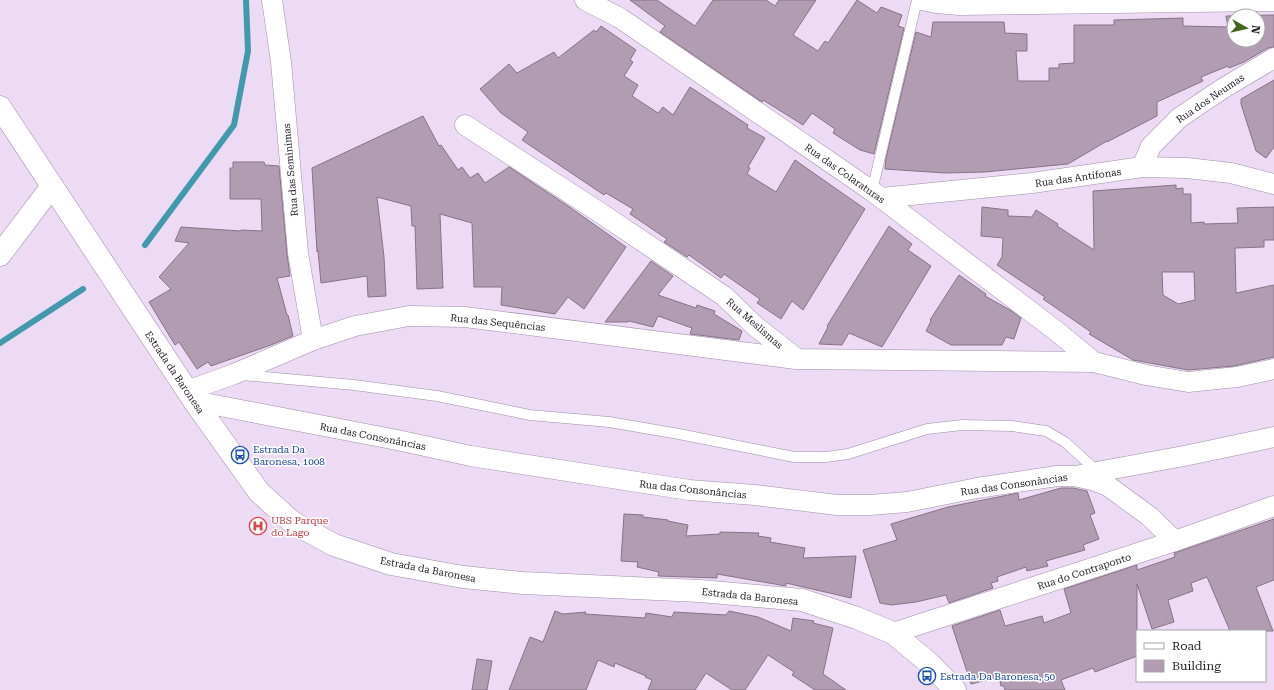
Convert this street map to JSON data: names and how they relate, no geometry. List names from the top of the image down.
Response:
{
  "streets": {
    "main road": ["Estrada da Baronesa"],
    "street": [
      "Rua dos Neumas",
      "Rua das Seminimas",
      "Rua das Colaraturas",
      "Rua das Antífonas",
      "Rua das Sequências",
      "Rua Meslismas",
      "Rua das Consonâncias",
      "Rua do Contraponto"
    ]
  },
  "crossings": [
    ["Rua dos Neumas", "Rua das Antífonas"],
    ["Rua das Seminimas", "Rua das Sequências"],
    ["Rua das Colaraturas", "Rua das Antífonas"],
    ["Rua das Sequências", "Rua Meslismas"],
    ["Rua das Sequências", "Estrada da Baronesa"],
    ["Rua das Sequências", "Rua das Consonâncias"],
    ["Estrada da Baronesa", "Rua das Consonâncias"],
    ["Estrada da Baronesa", "Rua do Contraponto"],
    ["Rua das Consonâncias", "Rua do Contraponto"]
  ],
  "places": {
    "bus stop": ["Estrada Da Baronesa, 1008", "Estrada Da Baronesa, 50"],
    "hospital": ["UBS Parque do Lago"]
  },
  "legend": ["Road", "Building"],
  "north": "right"
}
